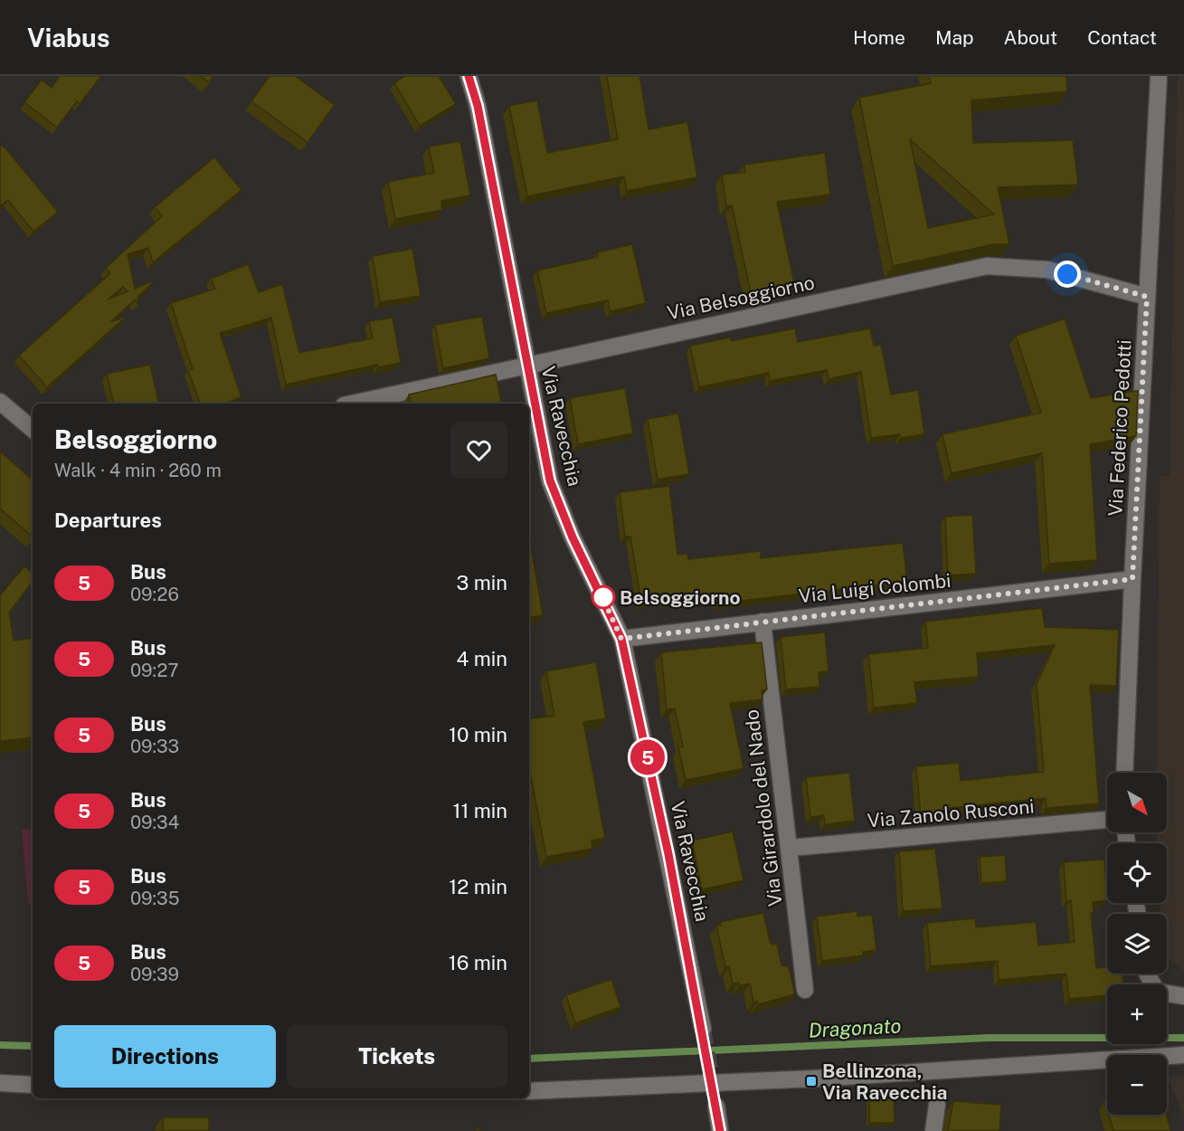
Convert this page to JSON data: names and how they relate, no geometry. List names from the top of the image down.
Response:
{
  "streets": {
    "street": [
      "Via Belsoggiorno",
      "Via Ravecchia",
      "Via Federico Pedotti",
      "Via Luigi Colombi",
      "Via Girardolo del Nado",
      "Via Zanolo Rusconi"
    ]
  },
  "crossings": [
    ["Via Belsoggiorno", "Via Ravecchia"],
    ["Via Belsoggiorno", "Via Federico Pedotti"],
    ["Via Ravecchia", "Via Luigi Colombi"],
    ["Via Federico Pedotti", "Via Luigi Colombi"],
    ["Via Luigi Colombi", "Via Girardolo del Nado"],
    ["Via Girardolo del Nado", "Via Zanolo Rusconi"]
  ],
  "water": ["Dragonato"],
  "places": {
    "other": ["Belsoggiorno"],
    "transit": ["Bellinzona, Via Ravecchia"]
  },
  "lines": ["bus line 5"],
  "north": "bottom right",
  "page": {
    "header": "Viabus",
    "nav": [
      "Home",
      "Map",
      "About",
      "Contact"
    ],
    "on_map": "5",
    "heading": [
      ["Belsoggiorno", "Walk · 4 min · 260 m"],
      "Departures"
    ],
    "list": [
      {
        "mark": "5",
        "name": "Bus",
        "note": "09:26",
        "value": "3 min"
      },
      {
        "mark": "5",
        "name": "Bus",
        "note": "09:27",
        "value": "4 min"
      },
      {
        "mark": "5",
        "name": "Bus",
        "note": "09:33",
        "value": "10 min"
      },
      {
        "mark": "5",
        "name": "Bus",
        "note": "09:34",
        "value": "11 min"
      },
      {
        "mark": "5",
        "name": "Bus",
        "note": "09:35",
        "value": "12 min"
      },
      {
        "mark": "5",
        "name": "Bus",
        "note": "09:39",
        "value": "16 min"
      }
    ],
    "map_buttons": ["+", "−"],
    "buttons": ["Directions", "Tickets"]
  }
}
